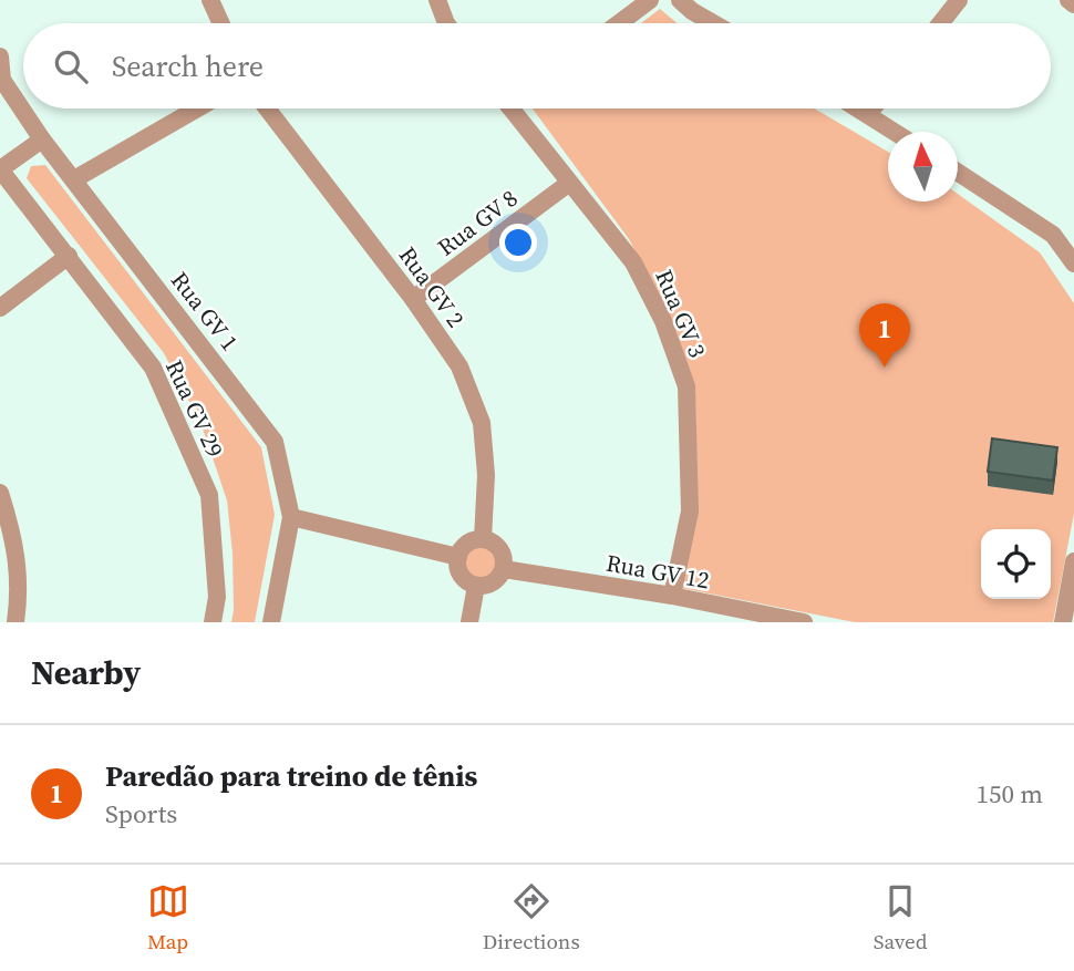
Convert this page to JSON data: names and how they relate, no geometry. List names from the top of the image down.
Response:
{
  "streets": {
    "street": [
      "Rua GV 8",
      "Rua GV 2",
      "Rua GV 1",
      "Rua GV 3",
      "Rua GV 29",
      "Rua GV 12"
    ]
  },
  "crossings": [
    ["Rua GV 8", "Rua GV 2"],
    ["Rua GV 8", "Rua GV 3"],
    ["Rua GV 2", "Rua GV 12"],
    ["Rua GV 3", "Rua GV 12"]
  ],
  "north": "top",
  "page": {
    "search": "Search here",
    "pins": "1",
    "heading": "Nearby",
    "list": [
      {
        "mark": "1",
        "name": "Paredão para treino de tênis",
        "note": "Sports",
        "value": "150 m"
      }
    ],
    "nav": ["Map", "Directions", "Saved"]
  }
}
